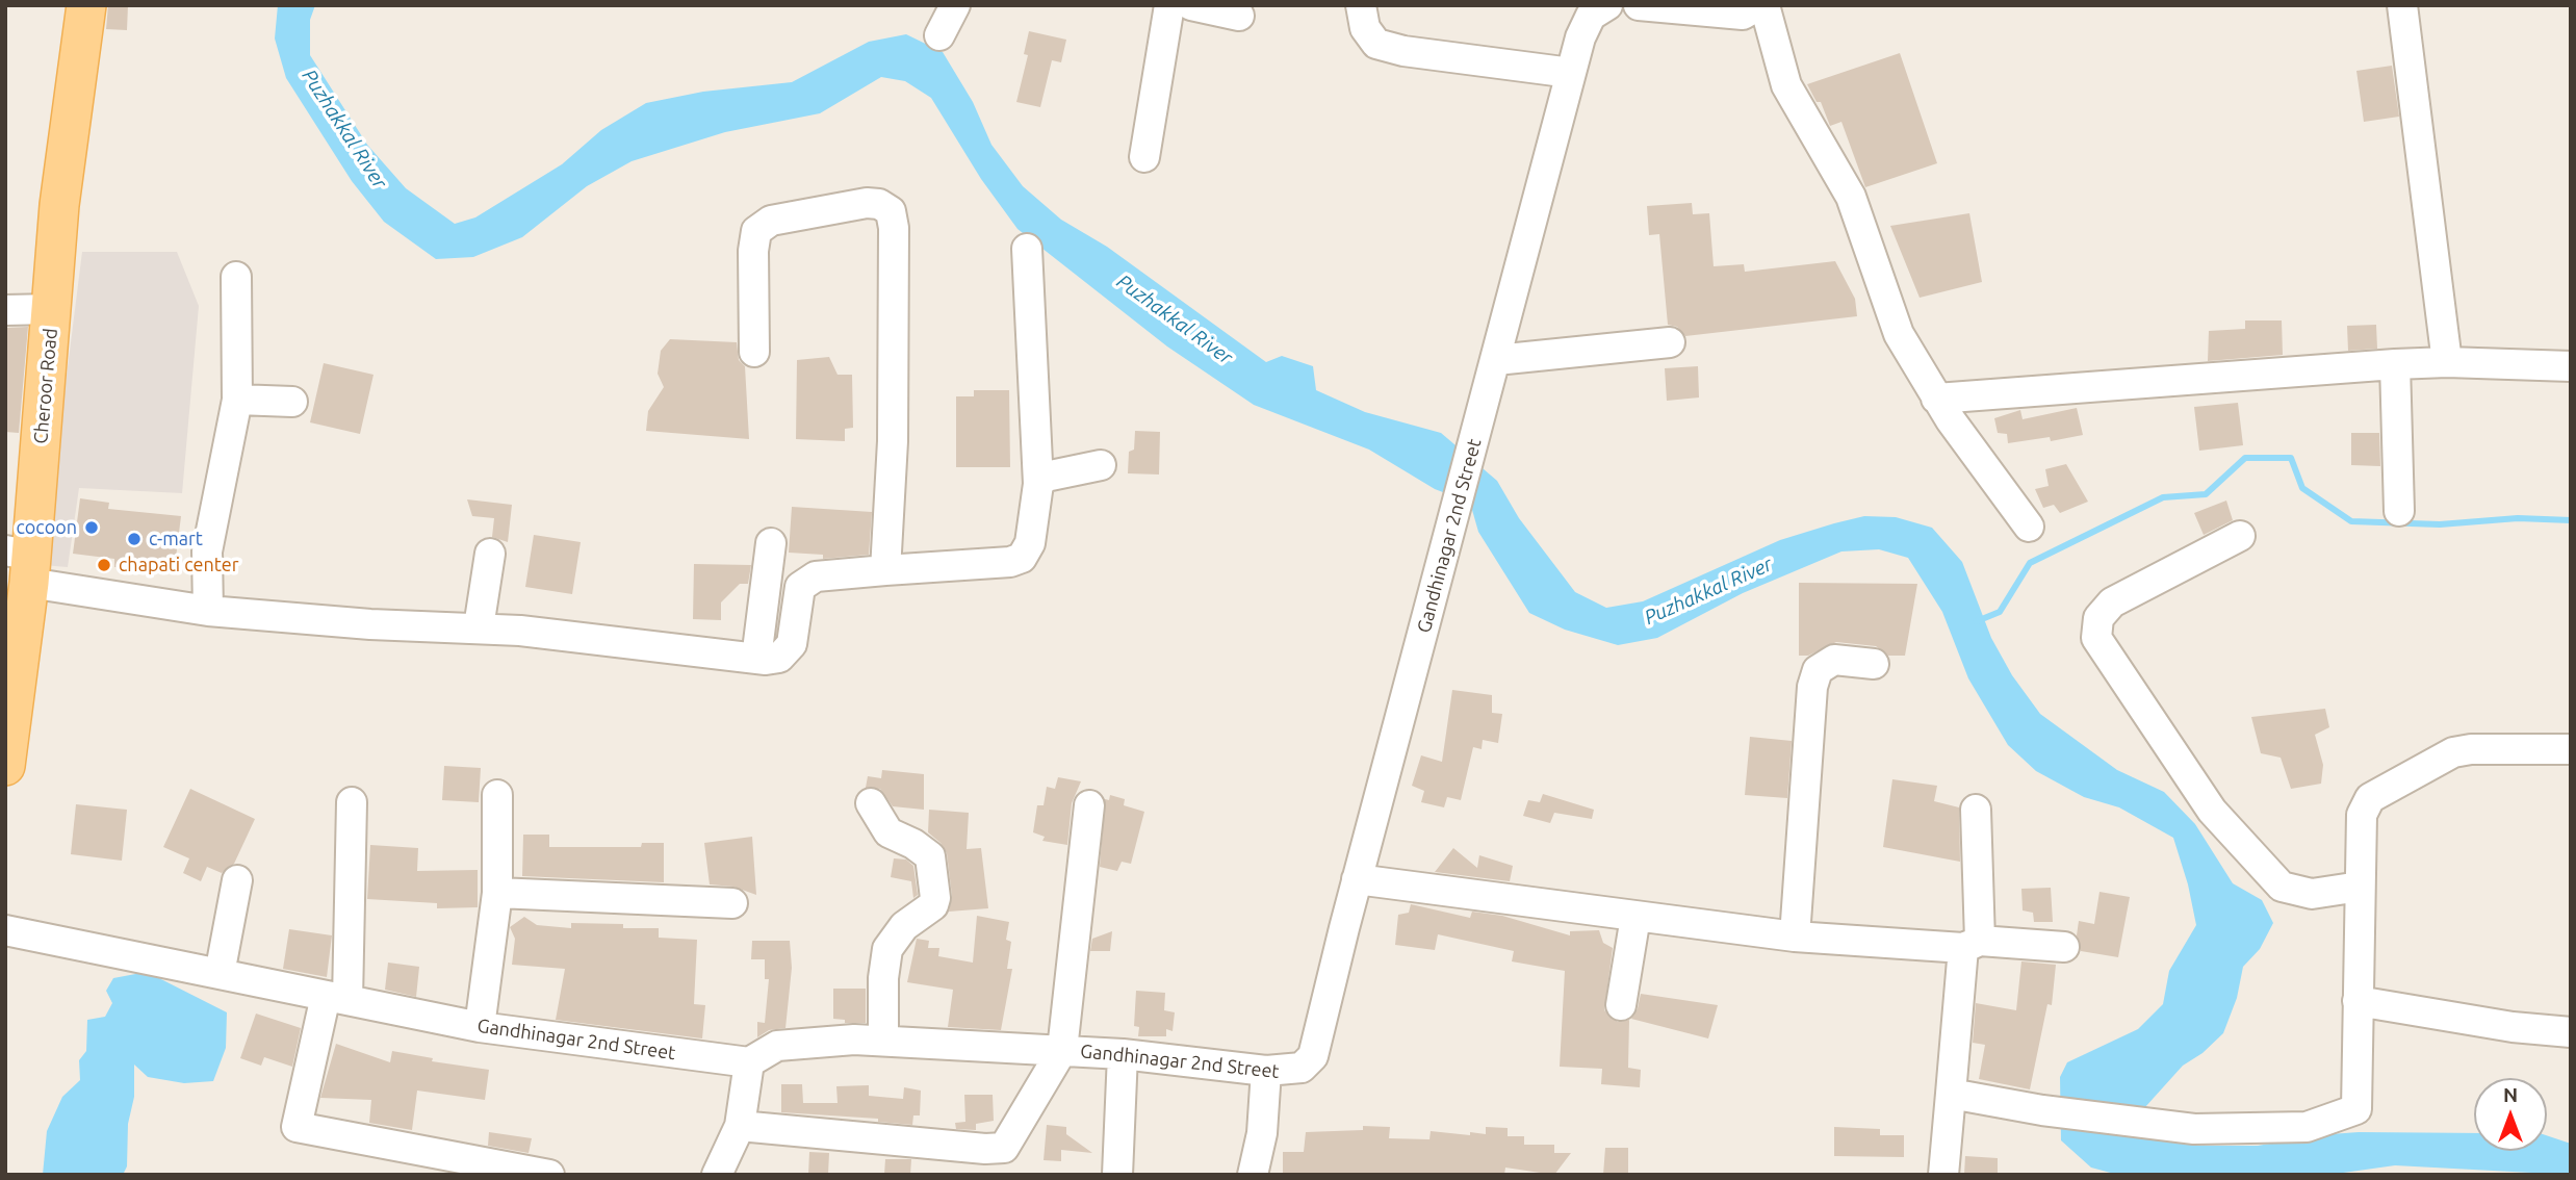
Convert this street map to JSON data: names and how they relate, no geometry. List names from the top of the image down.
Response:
{
  "streets": {
    "main road": ["Cheroor Road"],
    "street": ["Gandhinagar 2nd Street"]
  },
  "water": ["Puzhakkal River"],
  "places": ["cocoon", "c-mart", "chapati center"],
  "north": "top"
}
